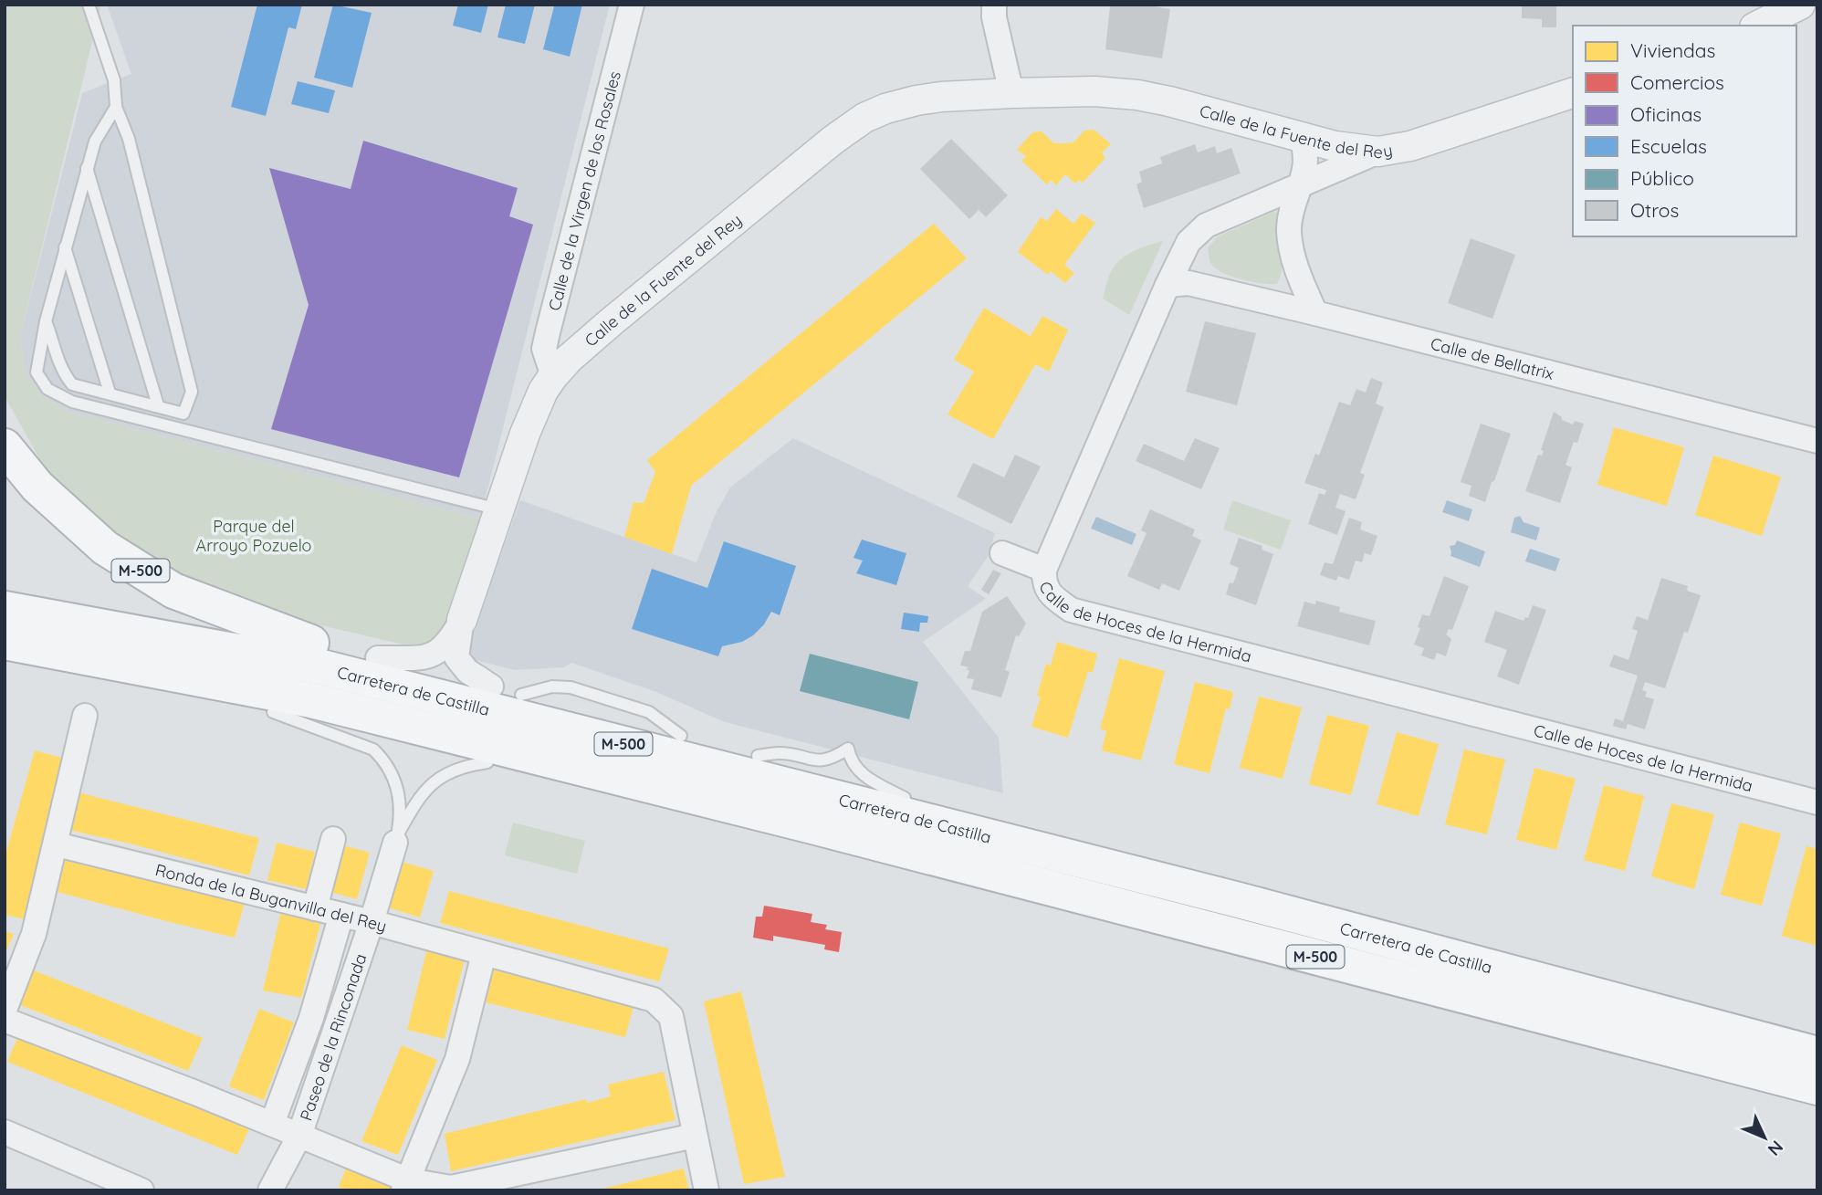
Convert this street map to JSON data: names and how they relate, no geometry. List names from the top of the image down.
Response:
{
  "streets": {
    "highway": ["M-500", "Carretera de Castilla"],
    "street": [
      "Calle de la Fuente del Rey",
      "Calle de la Virgen de los Rosales",
      "Calle de Bellatrix",
      "Calle de Hoces de la Hermida",
      "Ronda de la Buganvilla del Rey",
      "Paseo de la Rinconada"
    ]
  },
  "crossings": [
    ["Calle de la Fuente del Rey", "Calle de la Virgen de los Rosales"],
    ["Calle de la Fuente del Rey", "M-500"],
    ["Calle de la Fuente del Rey", "Calle de Hoces de la Hermida"],
    ["Calle de Bellatrix", "Calle de Hoces de la Hermida"],
    ["M-500", "Carretera de Castilla"],
    ["Ronda de la Buganvilla del Rey", "Paseo de la Rinconada"]
  ],
  "parks": ["Parque del Arroyo Pozuelo"],
  "legend": [
    "Viviendas",
    "Comercios",
    "Oficinas",
    "Escuelas",
    "Público",
    "Otros"
  ],
  "north": "bottom right"
}
